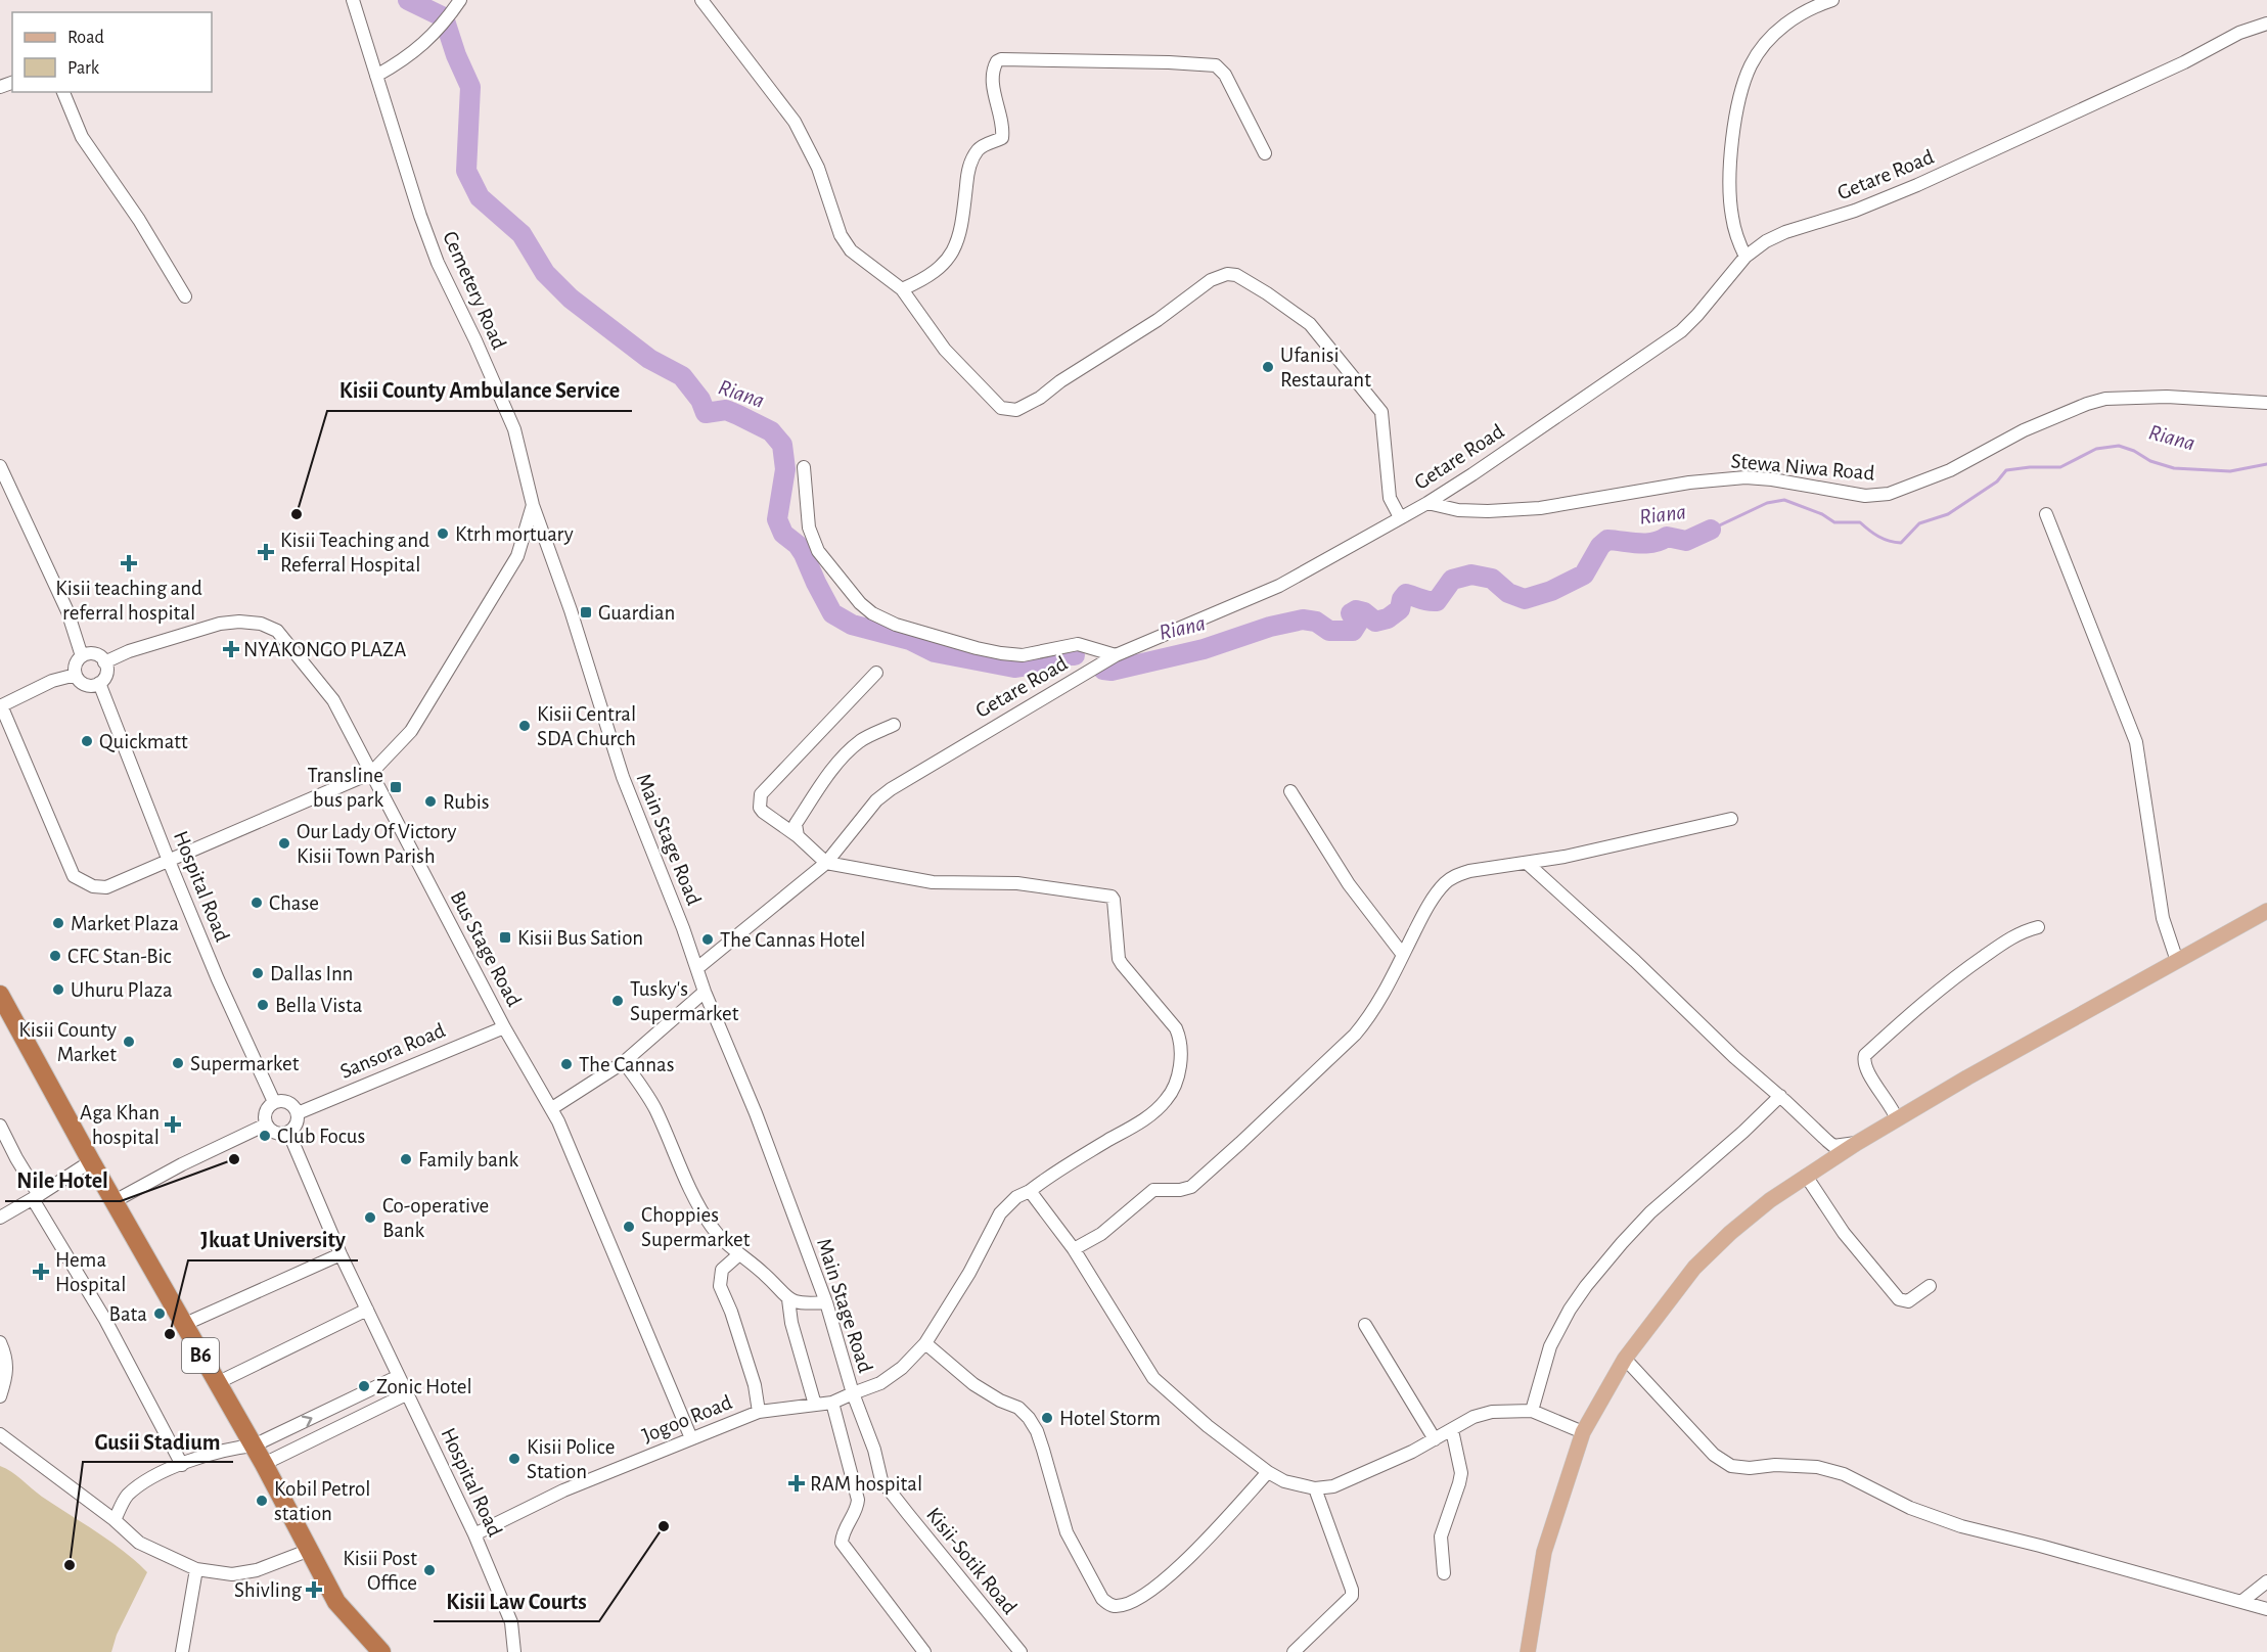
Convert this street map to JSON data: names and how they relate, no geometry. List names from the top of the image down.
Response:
{
  "streets": {
    "highway": ["B6"],
    "street": [
      "Getare Road",
      "Cemetery Road",
      "Stewa Niwa Road",
      "Main Stage Road",
      "Hospital Road",
      "Bus Stage Road",
      "Sansora Road",
      "Jogoo Road",
      "Kisii-Sotik Road"
    ]
  },
  "crossings": [
    ["Getare Road", "Stewa Niwa Road"],
    ["Getare Road", "Main Stage Road"],
    ["Getare Road", "Jogoo Road"],
    ["Cemetery Road", "Main Stage Road"],
    ["Main Stage Road", "Jogoo Road"],
    ["Main Stage Road", "Kisii-Sotik Road"],
    ["Hospital Road", "Bus Stage Road"],
    ["Hospital Road", "Sansora Road"],
    ["Hospital Road", "Jogoo Road"],
    ["Bus Stage Road", "Sansora Road"],
    ["Bus Stage Road", "Jogoo Road"],
    ["Jogoo Road", "Kisii-Sotik Road"]
  ],
  "water": ["Riana"],
  "places": {
    "other": [
      "Ufanisi Restaurant",
      "Kisii County Ambulance Service",
      "Ktrh mortuary",
      "Kisii Central SDA Church",
      "Quickmatt",
      "Rubis",
      "Our Lady Of Victory Kisii Town Parish",
      "Chase",
      "Market Plaza",
      "The Cannas Hotel",
      "CFC Stan-Bic",
      "Dallas Inn",
      "Uhuru Plaza",
      "Tusky's Supermarket",
      "Bella Vista",
      "Kisii County Market",
      "Supermarket",
      "The Cannas",
      "Club Focus",
      "Nile Hotel",
      "Family bank",
      "Co-operative Bank",
      "Choppies Supermarket",
      "Bata",
      "Jkuat University",
      "Zonic Hotel",
      "Hotel Storm",
      "Kisii Police Station",
      "Kobil Petrol station",
      "Kisii Law Courts",
      "Gusii Stadium",
      "Kisii Post Office"
    ],
    "health": [
      "Kisii Teaching and Referral Hospital",
      "Kisii teaching and referral hospital",
      "NYAKONGO PLAZA",
      "Aga Khan hospital",
      "Hema Hospital",
      "RAM hospital",
      "Shivling"
    ],
    "transit": ["Guardian", "Transline bus park", "Kisii Bus Sation"]
  },
  "legend": ["Road", "Park"]
}
